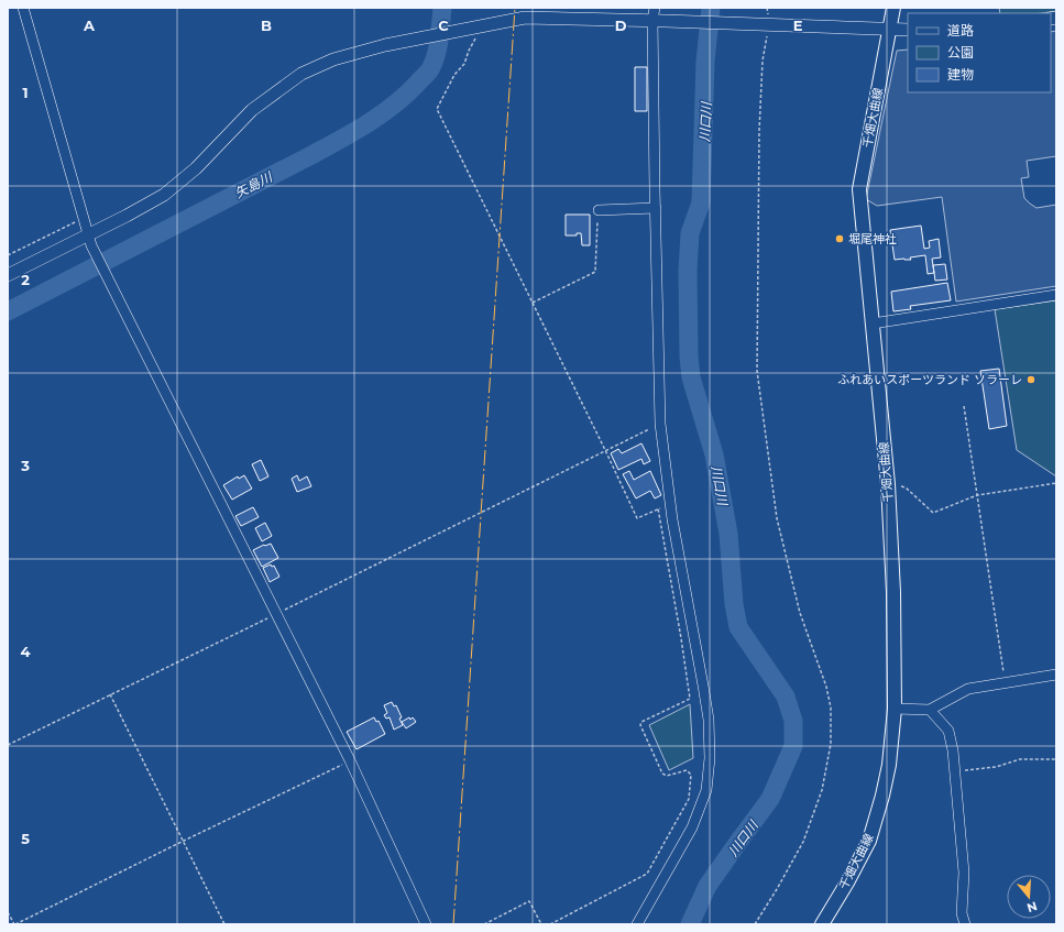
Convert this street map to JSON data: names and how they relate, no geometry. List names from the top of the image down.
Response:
{
  "streets": {
    "main road": ["千畑大曲線"]
  },
  "water": ["川口川", "矢島川"],
  "places": ["堀尾神社", "ふれあいスポーツランド ソラーレ"],
  "legend": ["道路", "公園", "建物"],
  "north": "bottom",
  "grid": {
    "columns": [
      "A",
      "B",
      "C",
      "D",
      "E"
    ],
    "rows": [
      "1",
      "2",
      "3",
      "4",
      "5"
    ]
  }
}
